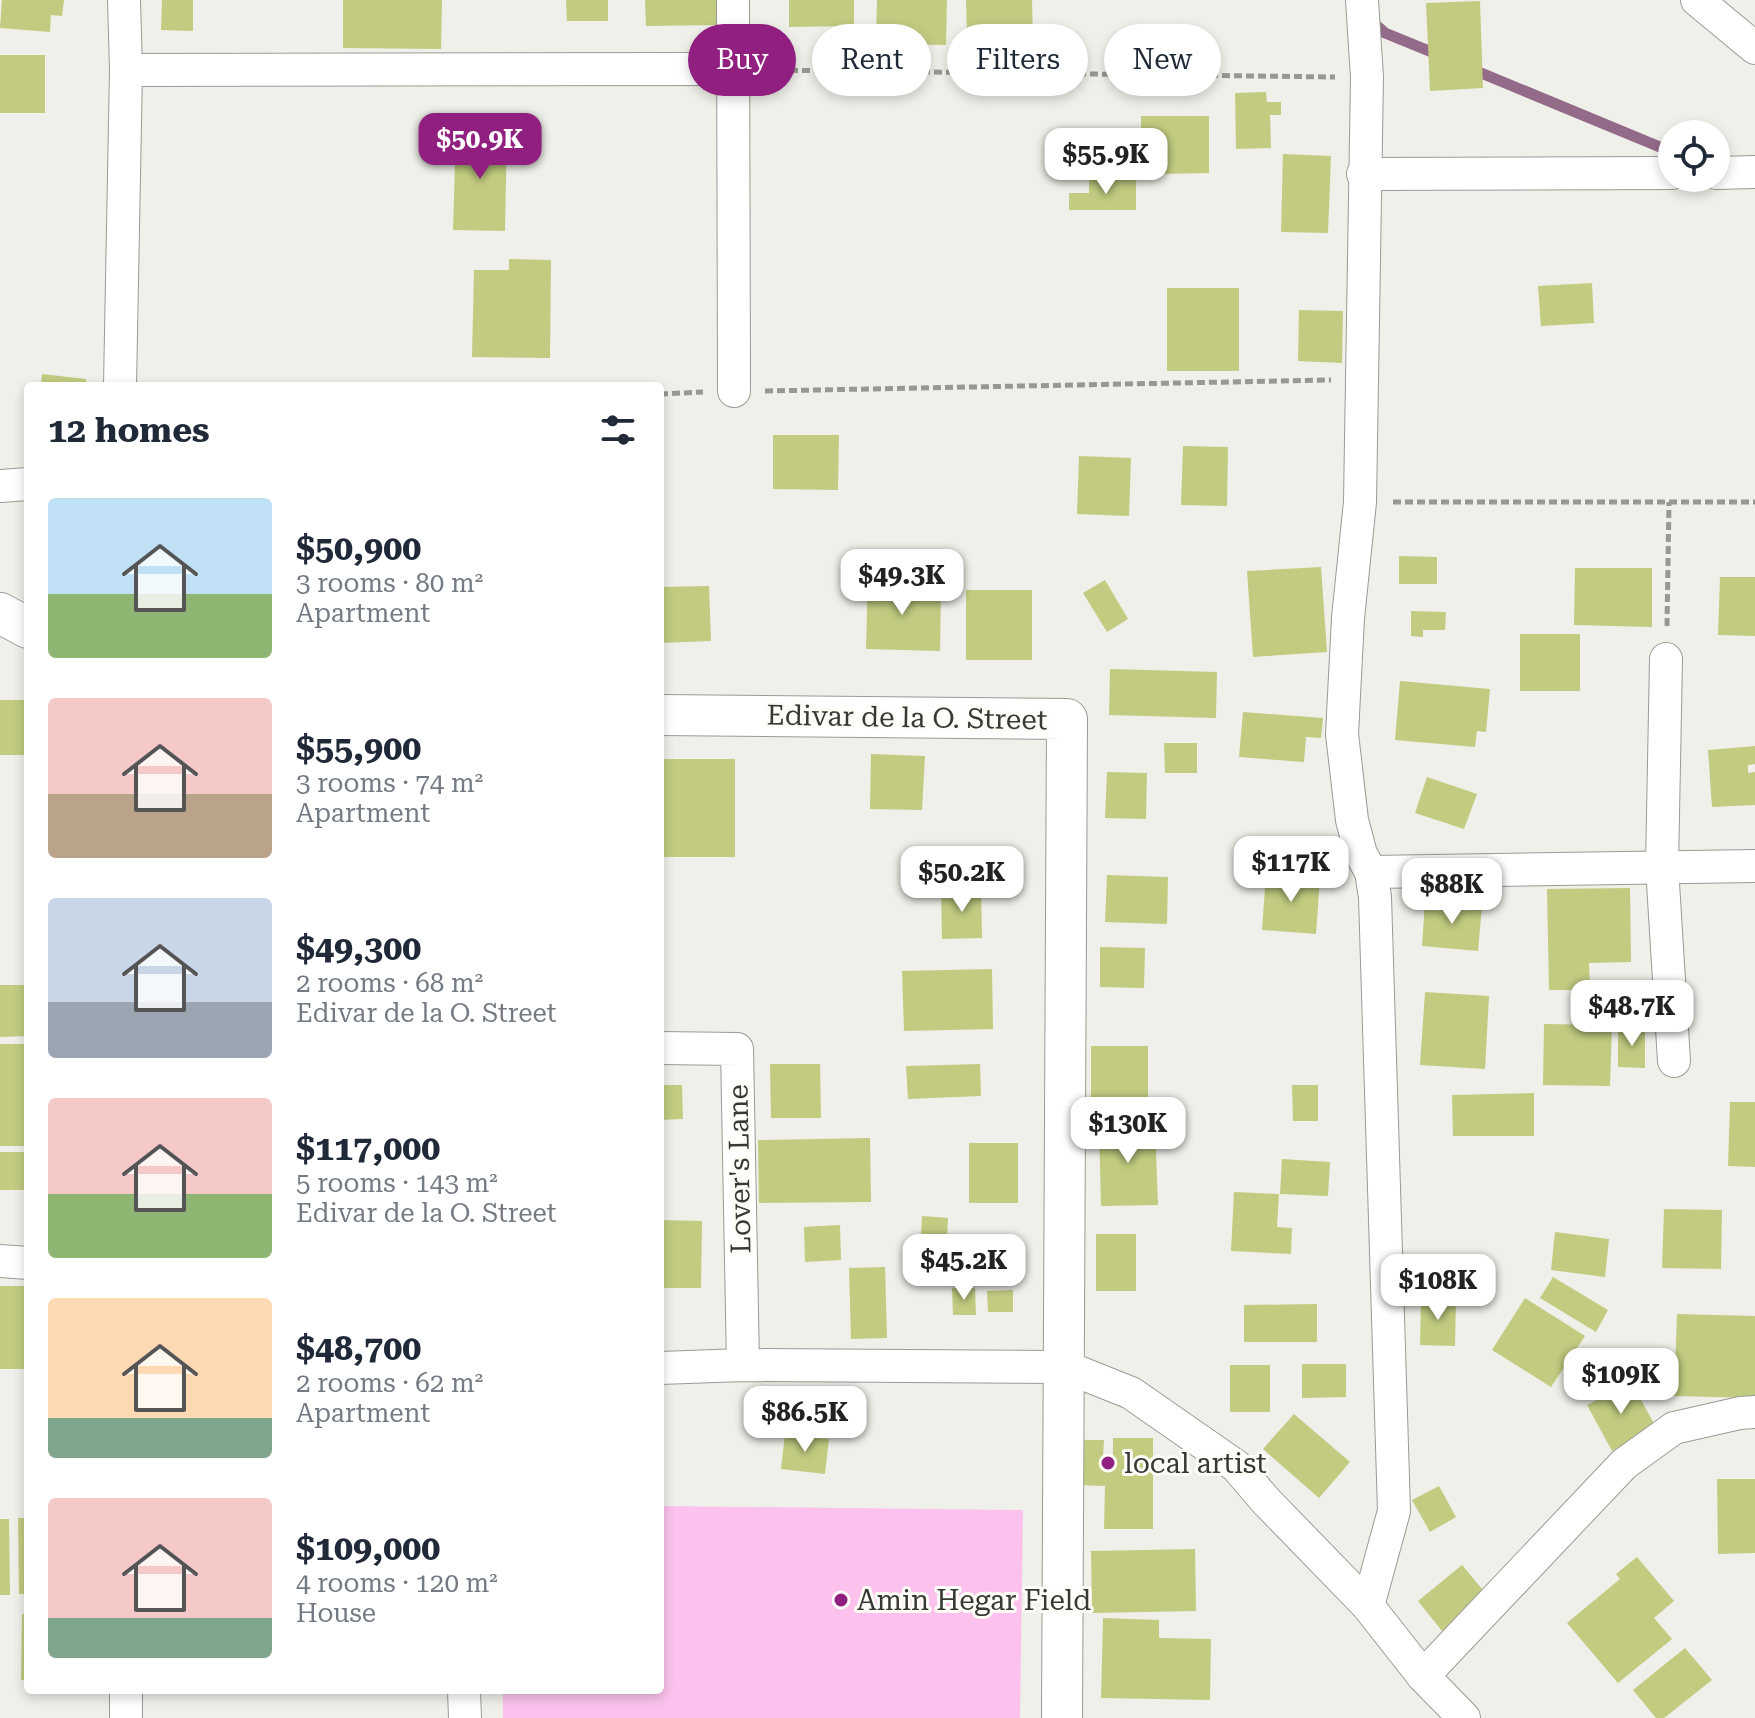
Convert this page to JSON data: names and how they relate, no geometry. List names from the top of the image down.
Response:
{
  "streets": {
    "street": ["Edivar de la O. Street", "Lover's Lane"]
  },
  "places": ["local artist", "Amin Hegar Field"],
  "page": {
    "chip": [
      "Buy",
      "Rent",
      "Filters",
      "New"
    ],
    "price": [
      "$50.9K",
      "$55.9K",
      "$49.3K",
      "$117K",
      "$50.2K",
      "$88K",
      "$48.7K",
      "$130K",
      "$45.2K",
      "$108K",
      "$109K",
      "$86.5K"
    ],
    "heading": "12 homes",
    "list": [
      {
        "name": "$50,900",
        "note": "3 rooms · 80 m² · Apartment"
      },
      {
        "name": "$55,900",
        "note": "3 rooms · 74 m² · Apartment"
      },
      {
        "name": "$49,300",
        "note": "2 rooms · 68 m² · Edivar de la O. Street"
      },
      {
        "name": "$117,000",
        "note": "5 rooms · 143 m² · Edivar de la O. Street"
      },
      {
        "name": "$48,700",
        "note": "2 rooms · 62 m² · Apartment"
      },
      {
        "name": "$109,000",
        "note": "4 rooms · 120 m² · House"
      }
    ]
  }
}
